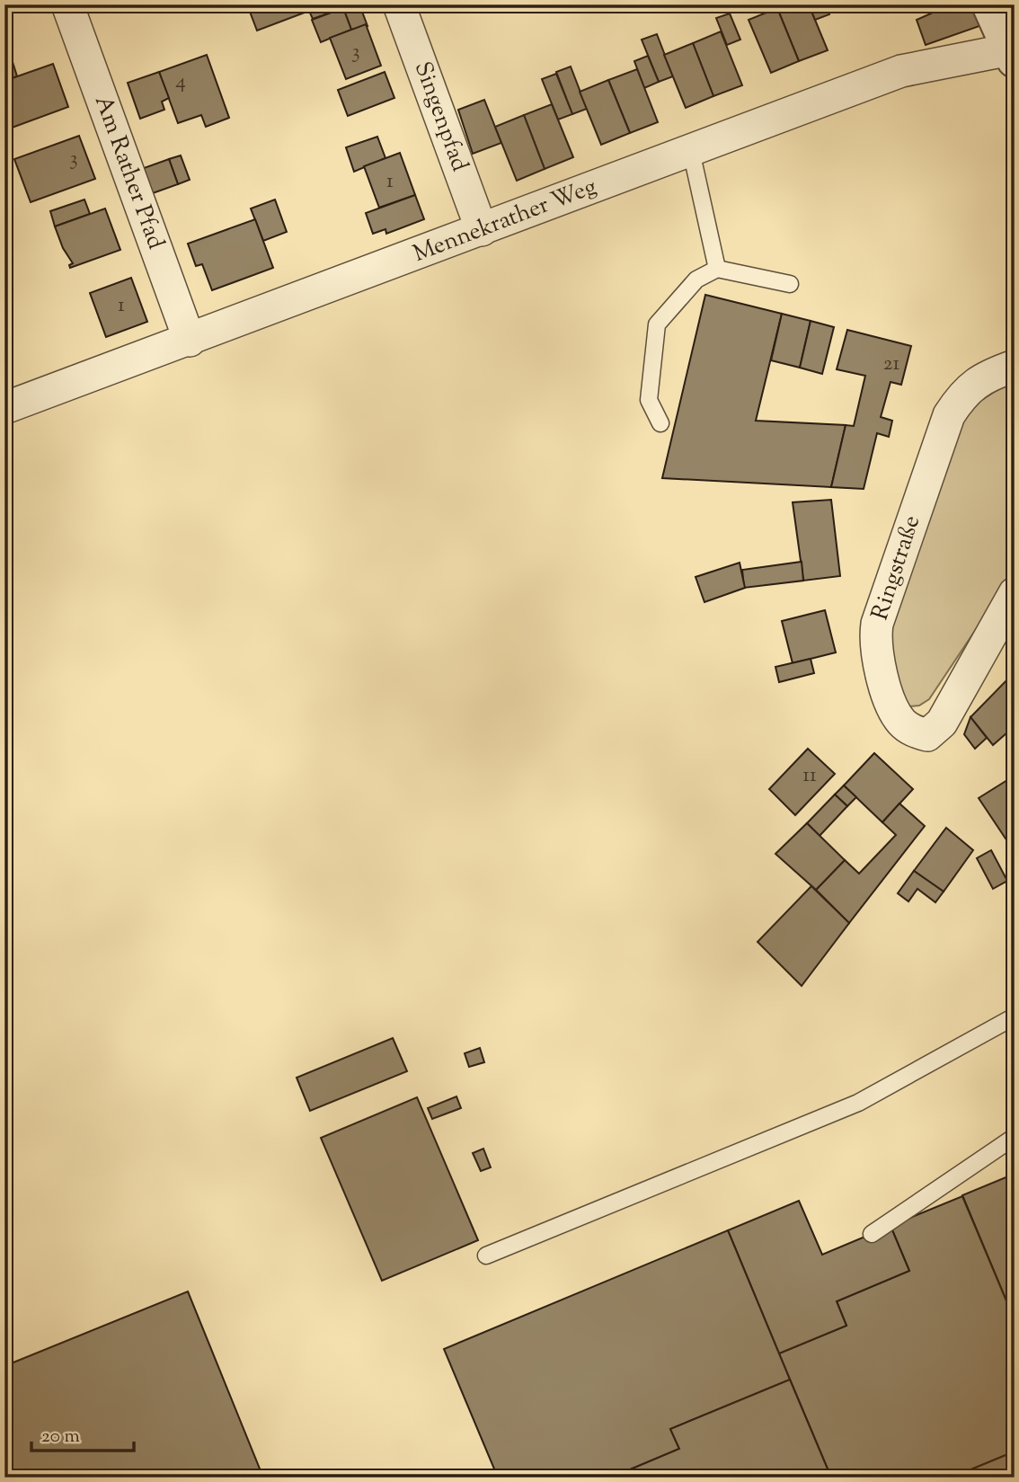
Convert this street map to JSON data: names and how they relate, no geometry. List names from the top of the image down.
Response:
{
  "streets": {
    "street": [
      "Singenpfad",
      "Am Rather Pfad",
      "Mennekrather Weg",
      "Ringstraße"
    ]
  },
  "crossings": [
    ["Singenpfad", "Mennekrather Weg"],
    ["Am Rather Pfad", "Mennekrather Weg"]
  ],
  "house_numbers": [
    "3",
    "4",
    "3",
    "1",
    "1",
    "21",
    "11"
  ],
  "scale_bar": "20 m"
}
